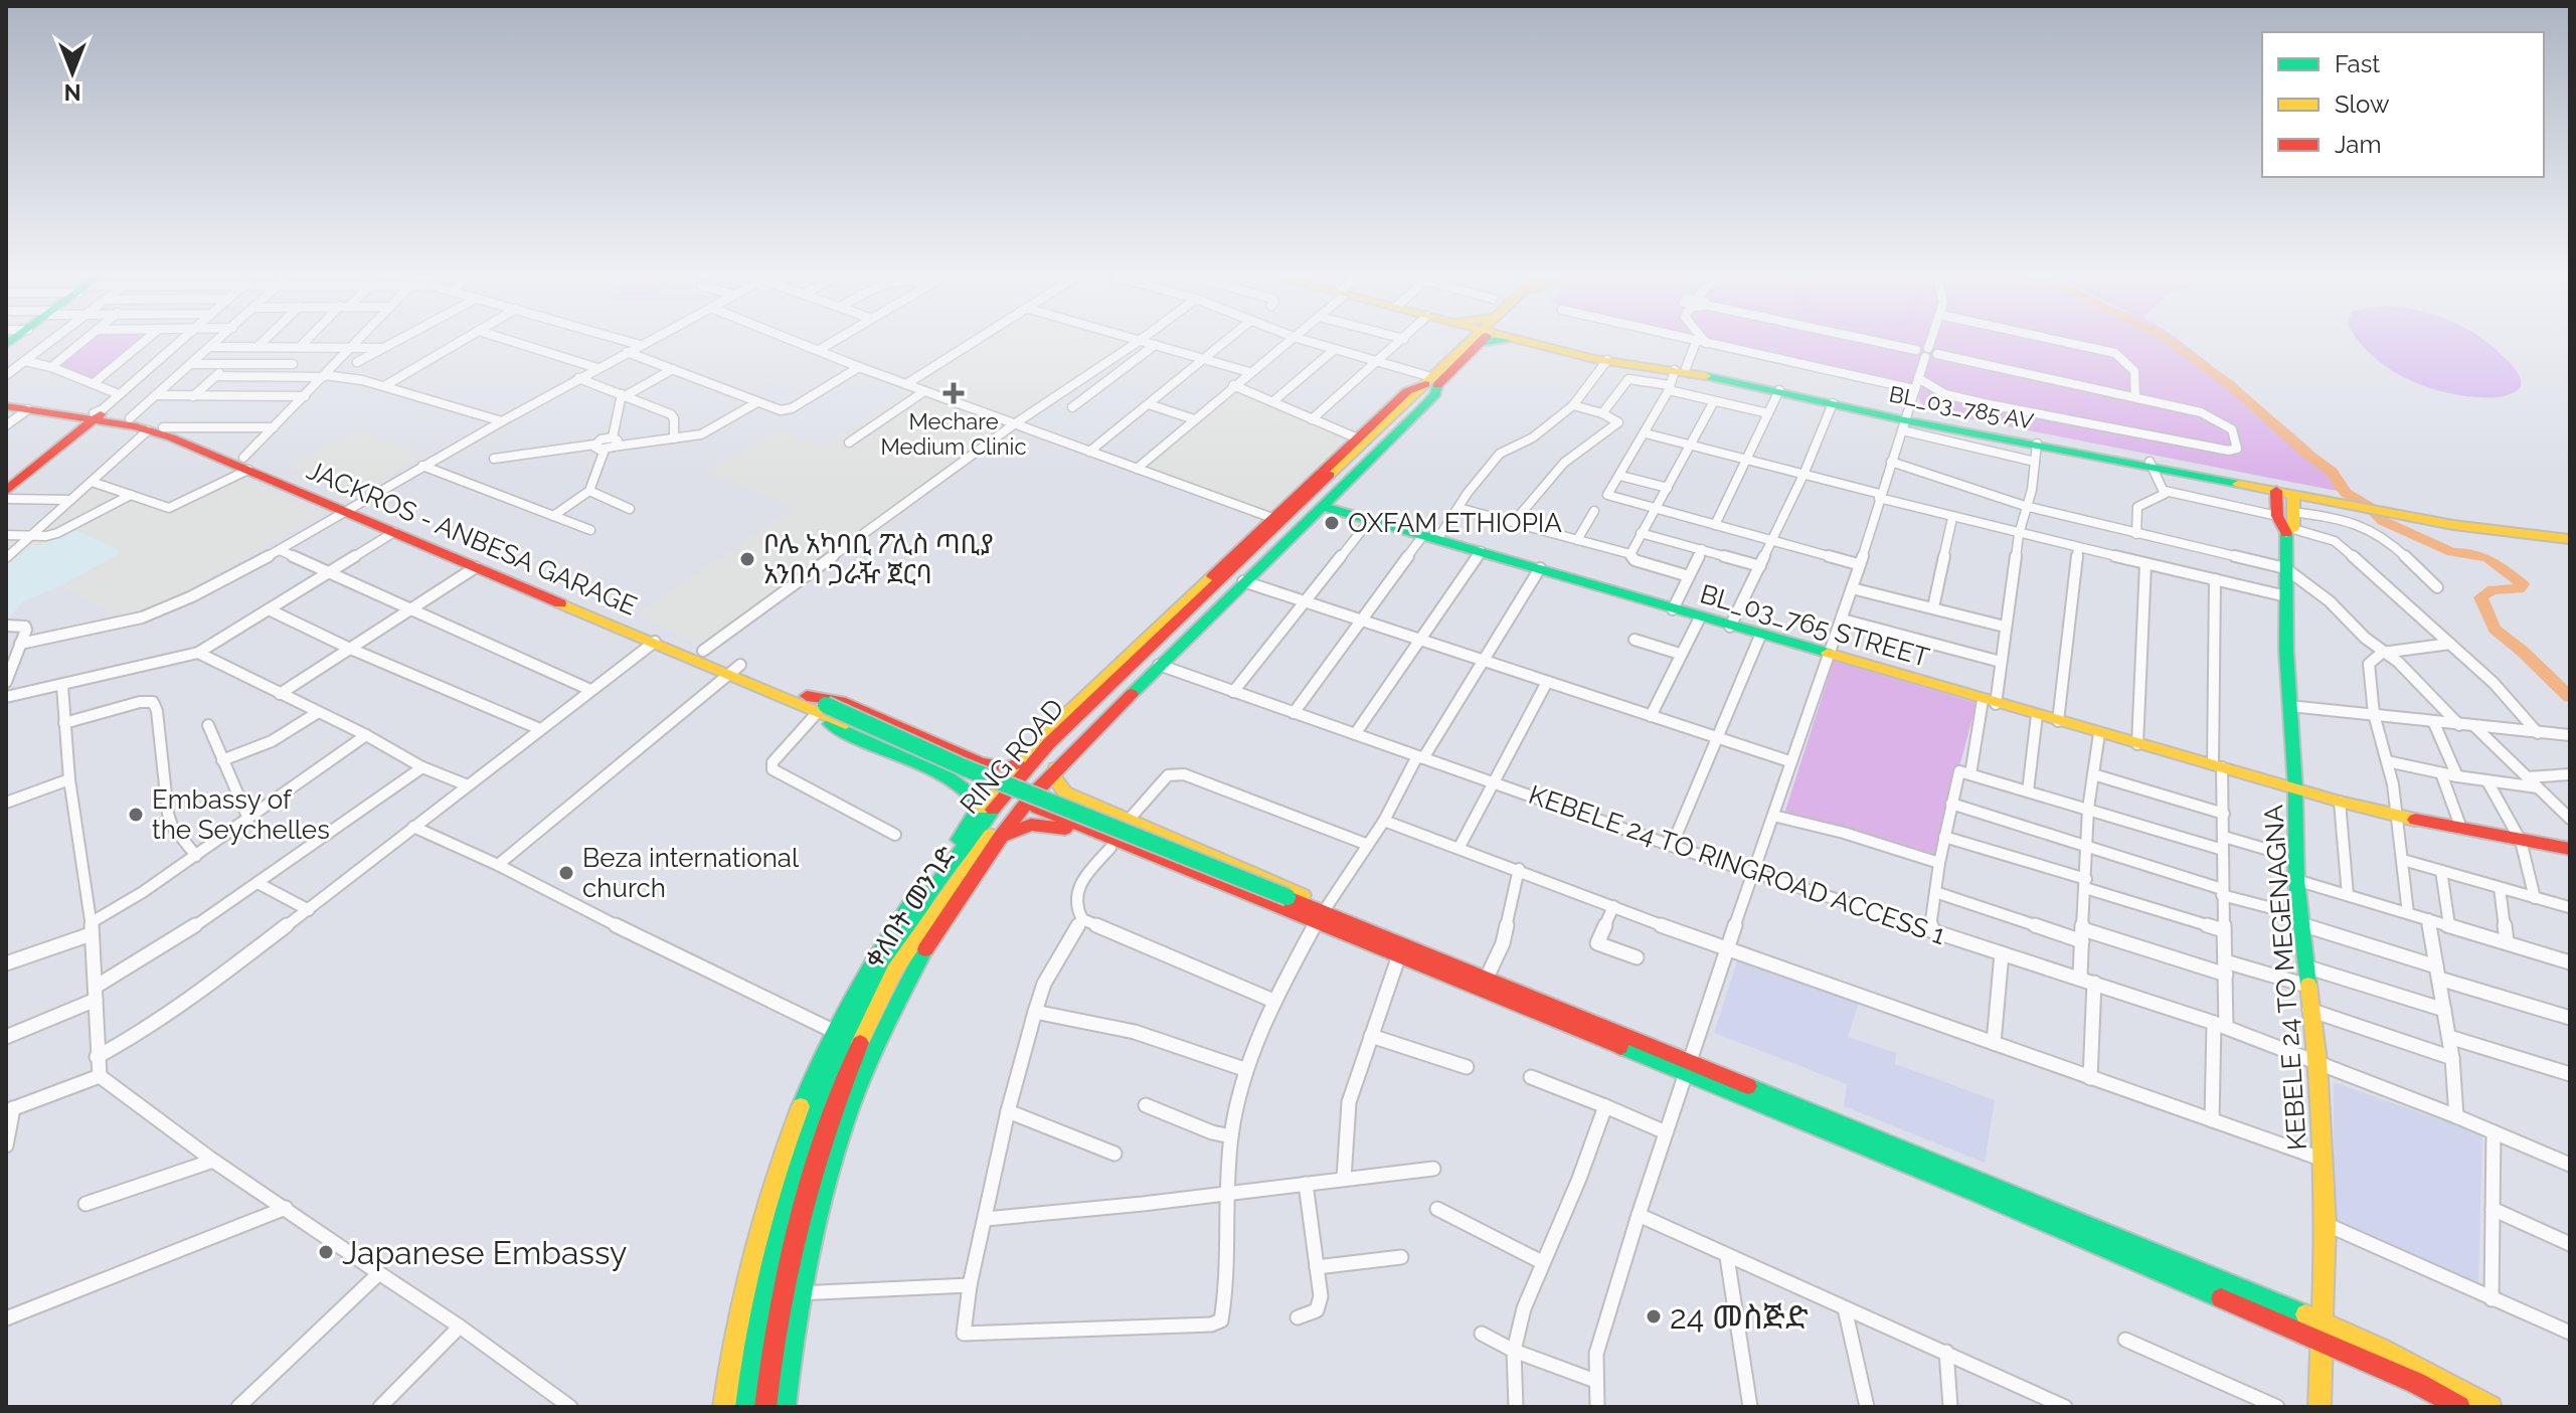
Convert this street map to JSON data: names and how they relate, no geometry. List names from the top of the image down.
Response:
{
  "streets": {
    "main road": [
      "BL_03_785 AV",
      "JACKROS - ANBESA GARAGE",
      "BL_03_765 STREET",
      "RING ROAD",
      "ቀለበት መንገድ",
      "KEBELE 24 TO MEGENAGNA"
    ],
    "street": ["KEBELE 24 TO RINGROAD ACCESS 1"]
  },
  "crossings": [
    ["BL_03_785 AV", "KEBELE 24 TO MEGENAGNA"],
    ["BL_03_765 STREET", "KEBELE 24 TO MEGENAGNA"],
    ["RING ROAD", "ቀለበት መንገድ"],
    ["KEBELE 24 TO RINGROAD ACCESS 1", "KEBELE 24 TO MEGENAGNA"]
  ],
  "places": {
    "health": ["Mechare Medium Clinic"],
    "other": [
      "OXFAM ETHIOPIA",
      "ቦሌ አካባቢ ፖሊስ ጣቢያ አንበሳ ጋራዥ ጀርባ",
      "Embassy of the Seychelles",
      "Beza international church",
      "Japanese Embassy",
      "24 መስጅድ"
    ]
  },
  "legend": ["Fast", "Slow", "Jam"],
  "north": "bottom"
}
